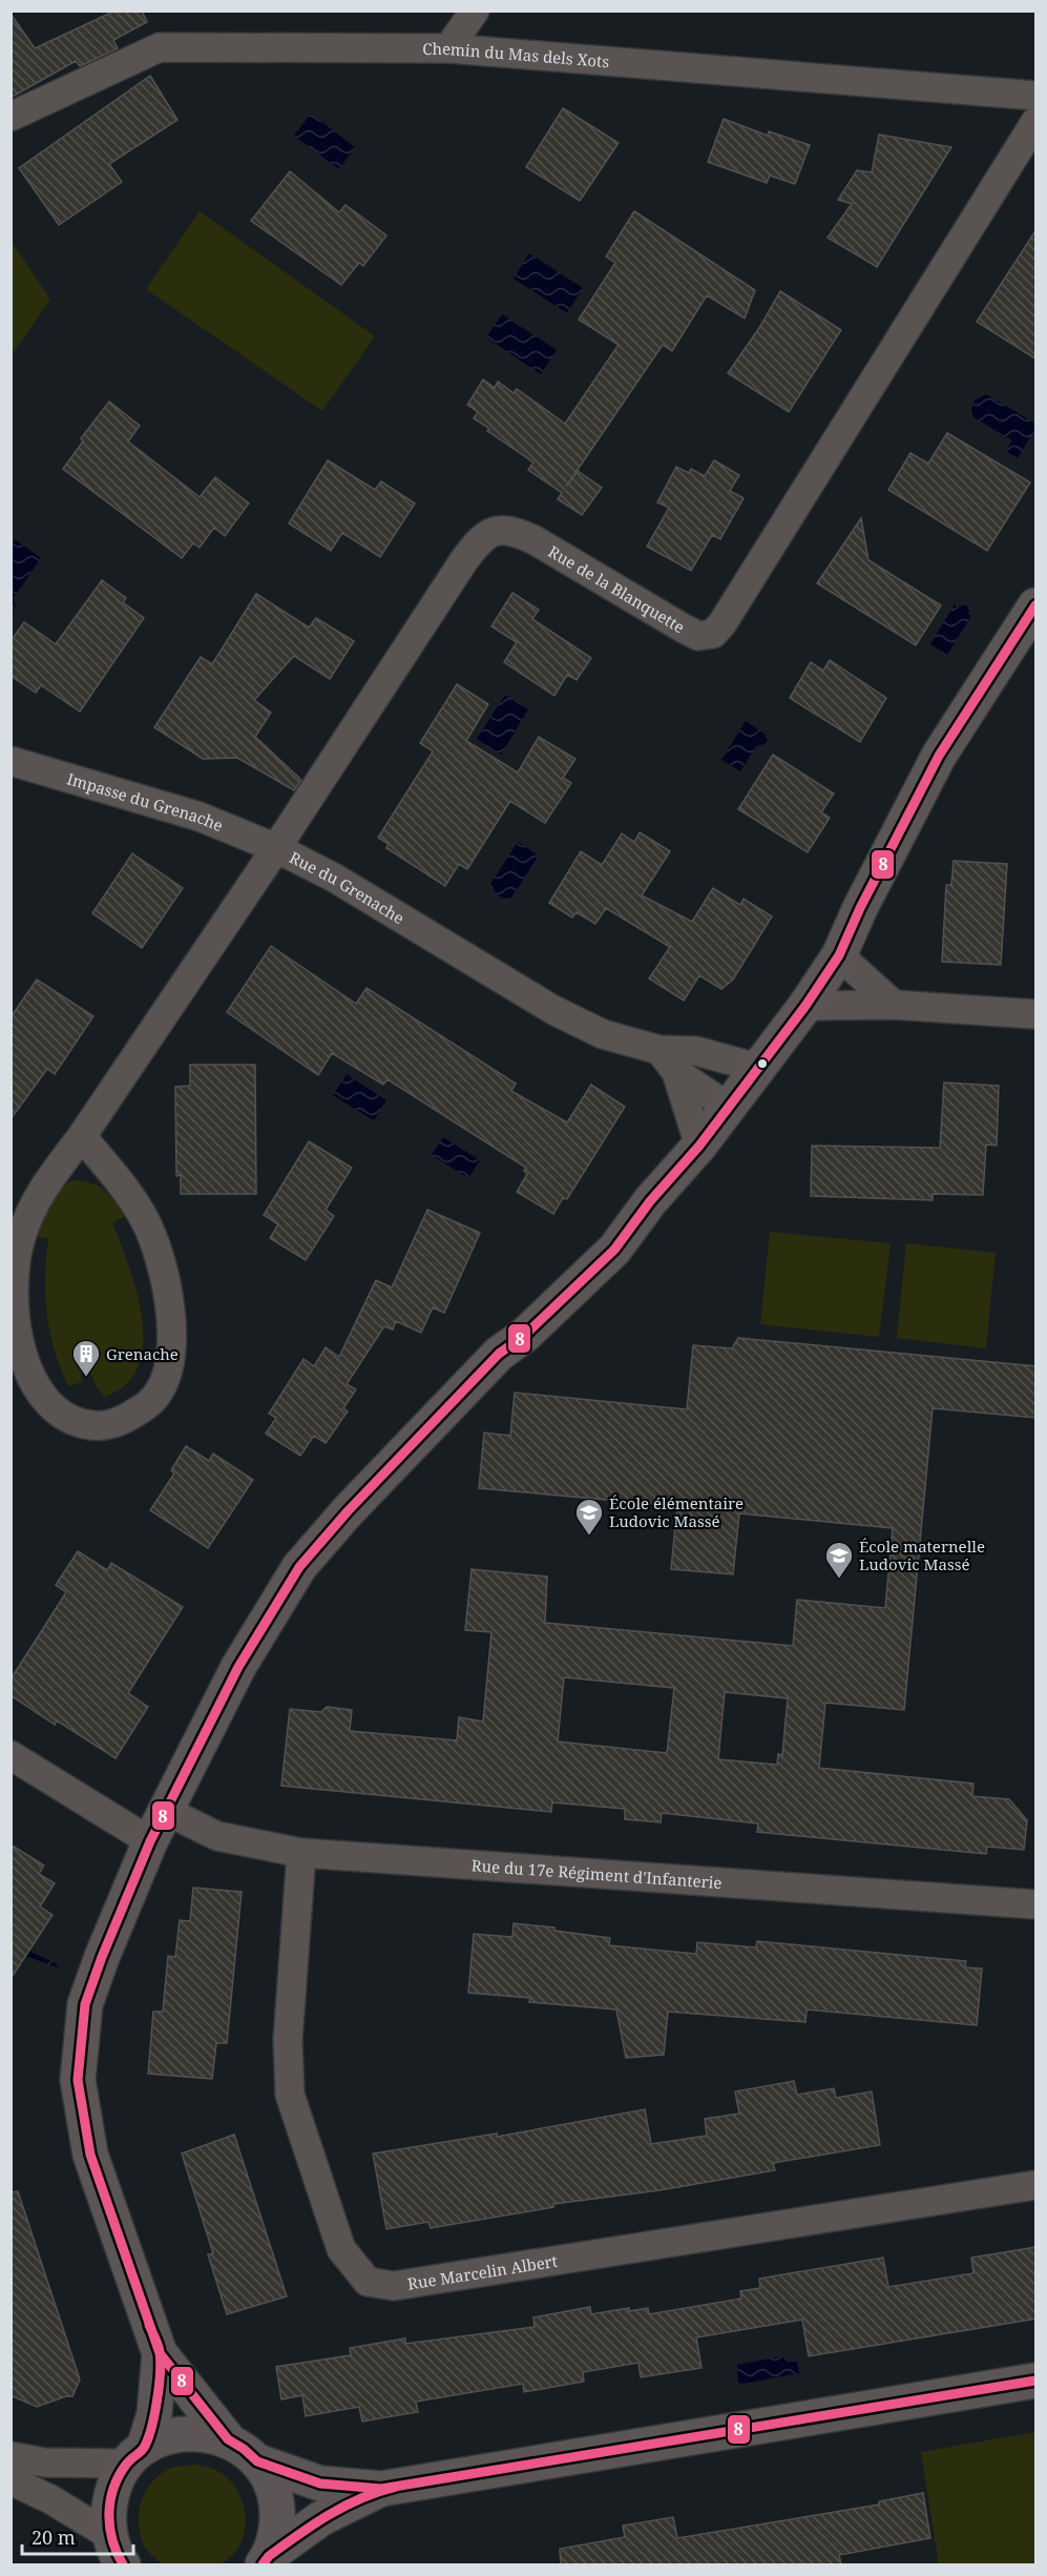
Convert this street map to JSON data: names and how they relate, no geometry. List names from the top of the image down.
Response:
{
  "streets": {
    "street": [
      "Chemin du Mas dels Xots",
      "Rue de la Blanquette",
      "Impasse du Grenache",
      "Rue du Grenache",
      "Rue du 17e Régiment d'Infanterie",
      "Rue Marcelin Albert"
    ]
  },
  "crossings": [
    ["Rue de la Blanquette", "Impasse du Grenache"],
    ["Rue de la Blanquette", "Rue du Grenache"],
    ["Impasse du Grenache", "Rue du Grenache"],
    ["Rue du 17e Régiment d'Infanterie", "Rue Marcelin Albert"]
  ],
  "places": {
    "building": ["Grenache"],
    "school or university": ["École élémentaire Ludovic Massé", "École maternelle Ludovic Massé"]
  },
  "lines": ["transit line 8"],
  "scale_bar": "20 m"
}
